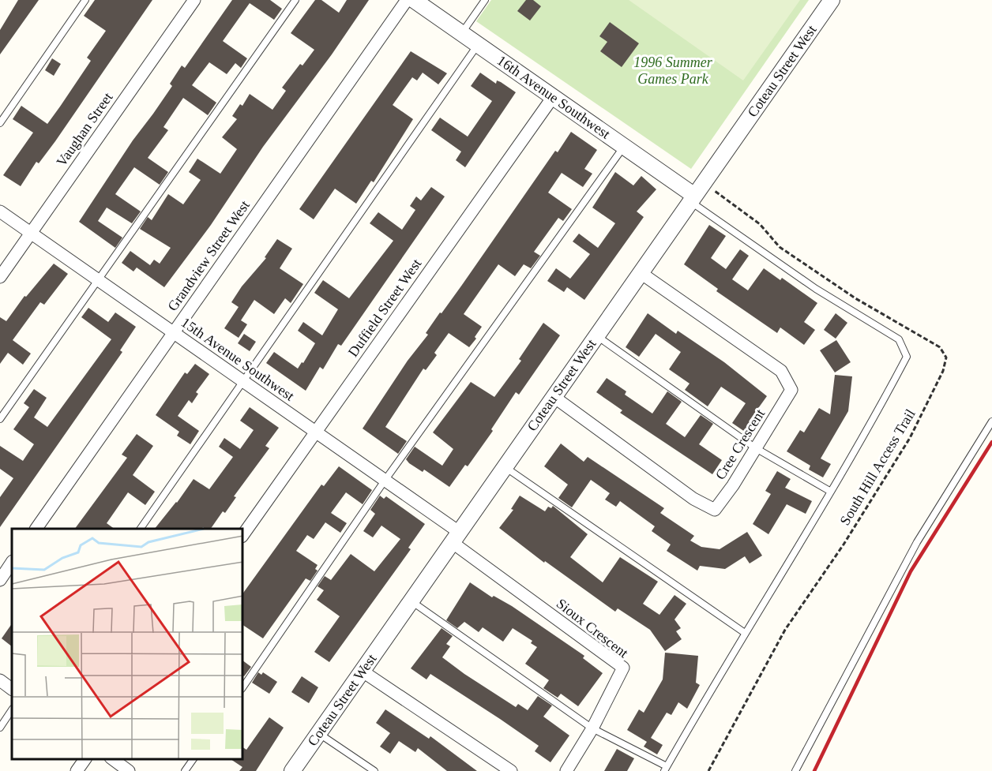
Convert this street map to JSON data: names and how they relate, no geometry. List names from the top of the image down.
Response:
{
  "streets": {
    "street": [
      "Coteau Street West",
      "16th Avenue Southwest",
      "Vaughan Street",
      "Grandview Street West",
      "Duffield Street West",
      "15th Avenue Southwest",
      "Cree Crescent",
      "Sioux Crescent"
    ],
    "path": ["South Hill Access Trail"]
  },
  "crossings": [
    ["Coteau Street West", "16th Avenue Southwest"],
    ["Coteau Street West", "15th Avenue Southwest"],
    ["Coteau Street West", "Cree Crescent"],
    ["Coteau Street West", "South Hill Access Trail"],
    ["Coteau Street West", "Sioux Crescent"],
    ["16th Avenue Southwest", "Duffield Street West"],
    ["16th Avenue Southwest", "South Hill Access Trail"],
    ["Vaughan Street", "15th Avenue Southwest"],
    ["Grandview Street West", "15th Avenue Southwest"],
    ["Duffield Street West", "15th Avenue Southwest"],
    ["15th Avenue Southwest", "Sioux Crescent"]
  ],
  "parks": ["1996 Summer Games Park"]
}
